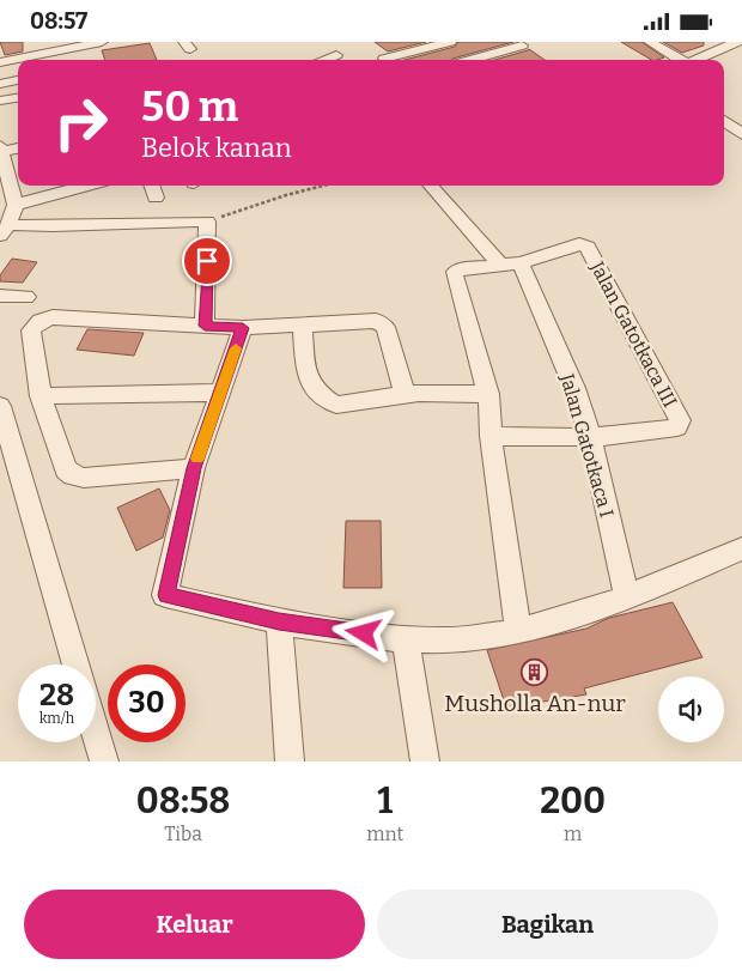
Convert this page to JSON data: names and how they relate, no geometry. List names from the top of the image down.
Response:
{
  "streets": {
    "street": ["Jalan Gatotkaca III", "Jalan Gatotkaca I"]
  },
  "crossings": [
    ["Jalan Gatotkaca III", "Jalan Gatotkaca I"]
  ],
  "places": {
    "building": ["Musholla An-nur"]
  },
  "page": {
    "status": "08:57",
    "turn": ["50 m", "Belok kanan"],
    "speed": "28 km/h",
    "limit": "30",
    "eta": [
      "08:58",
      "Tiba",
      "1",
      "mnt",
      "200",
      "m"
    ],
    "buttons": ["Keluar", "Bagikan"]
  }
}
